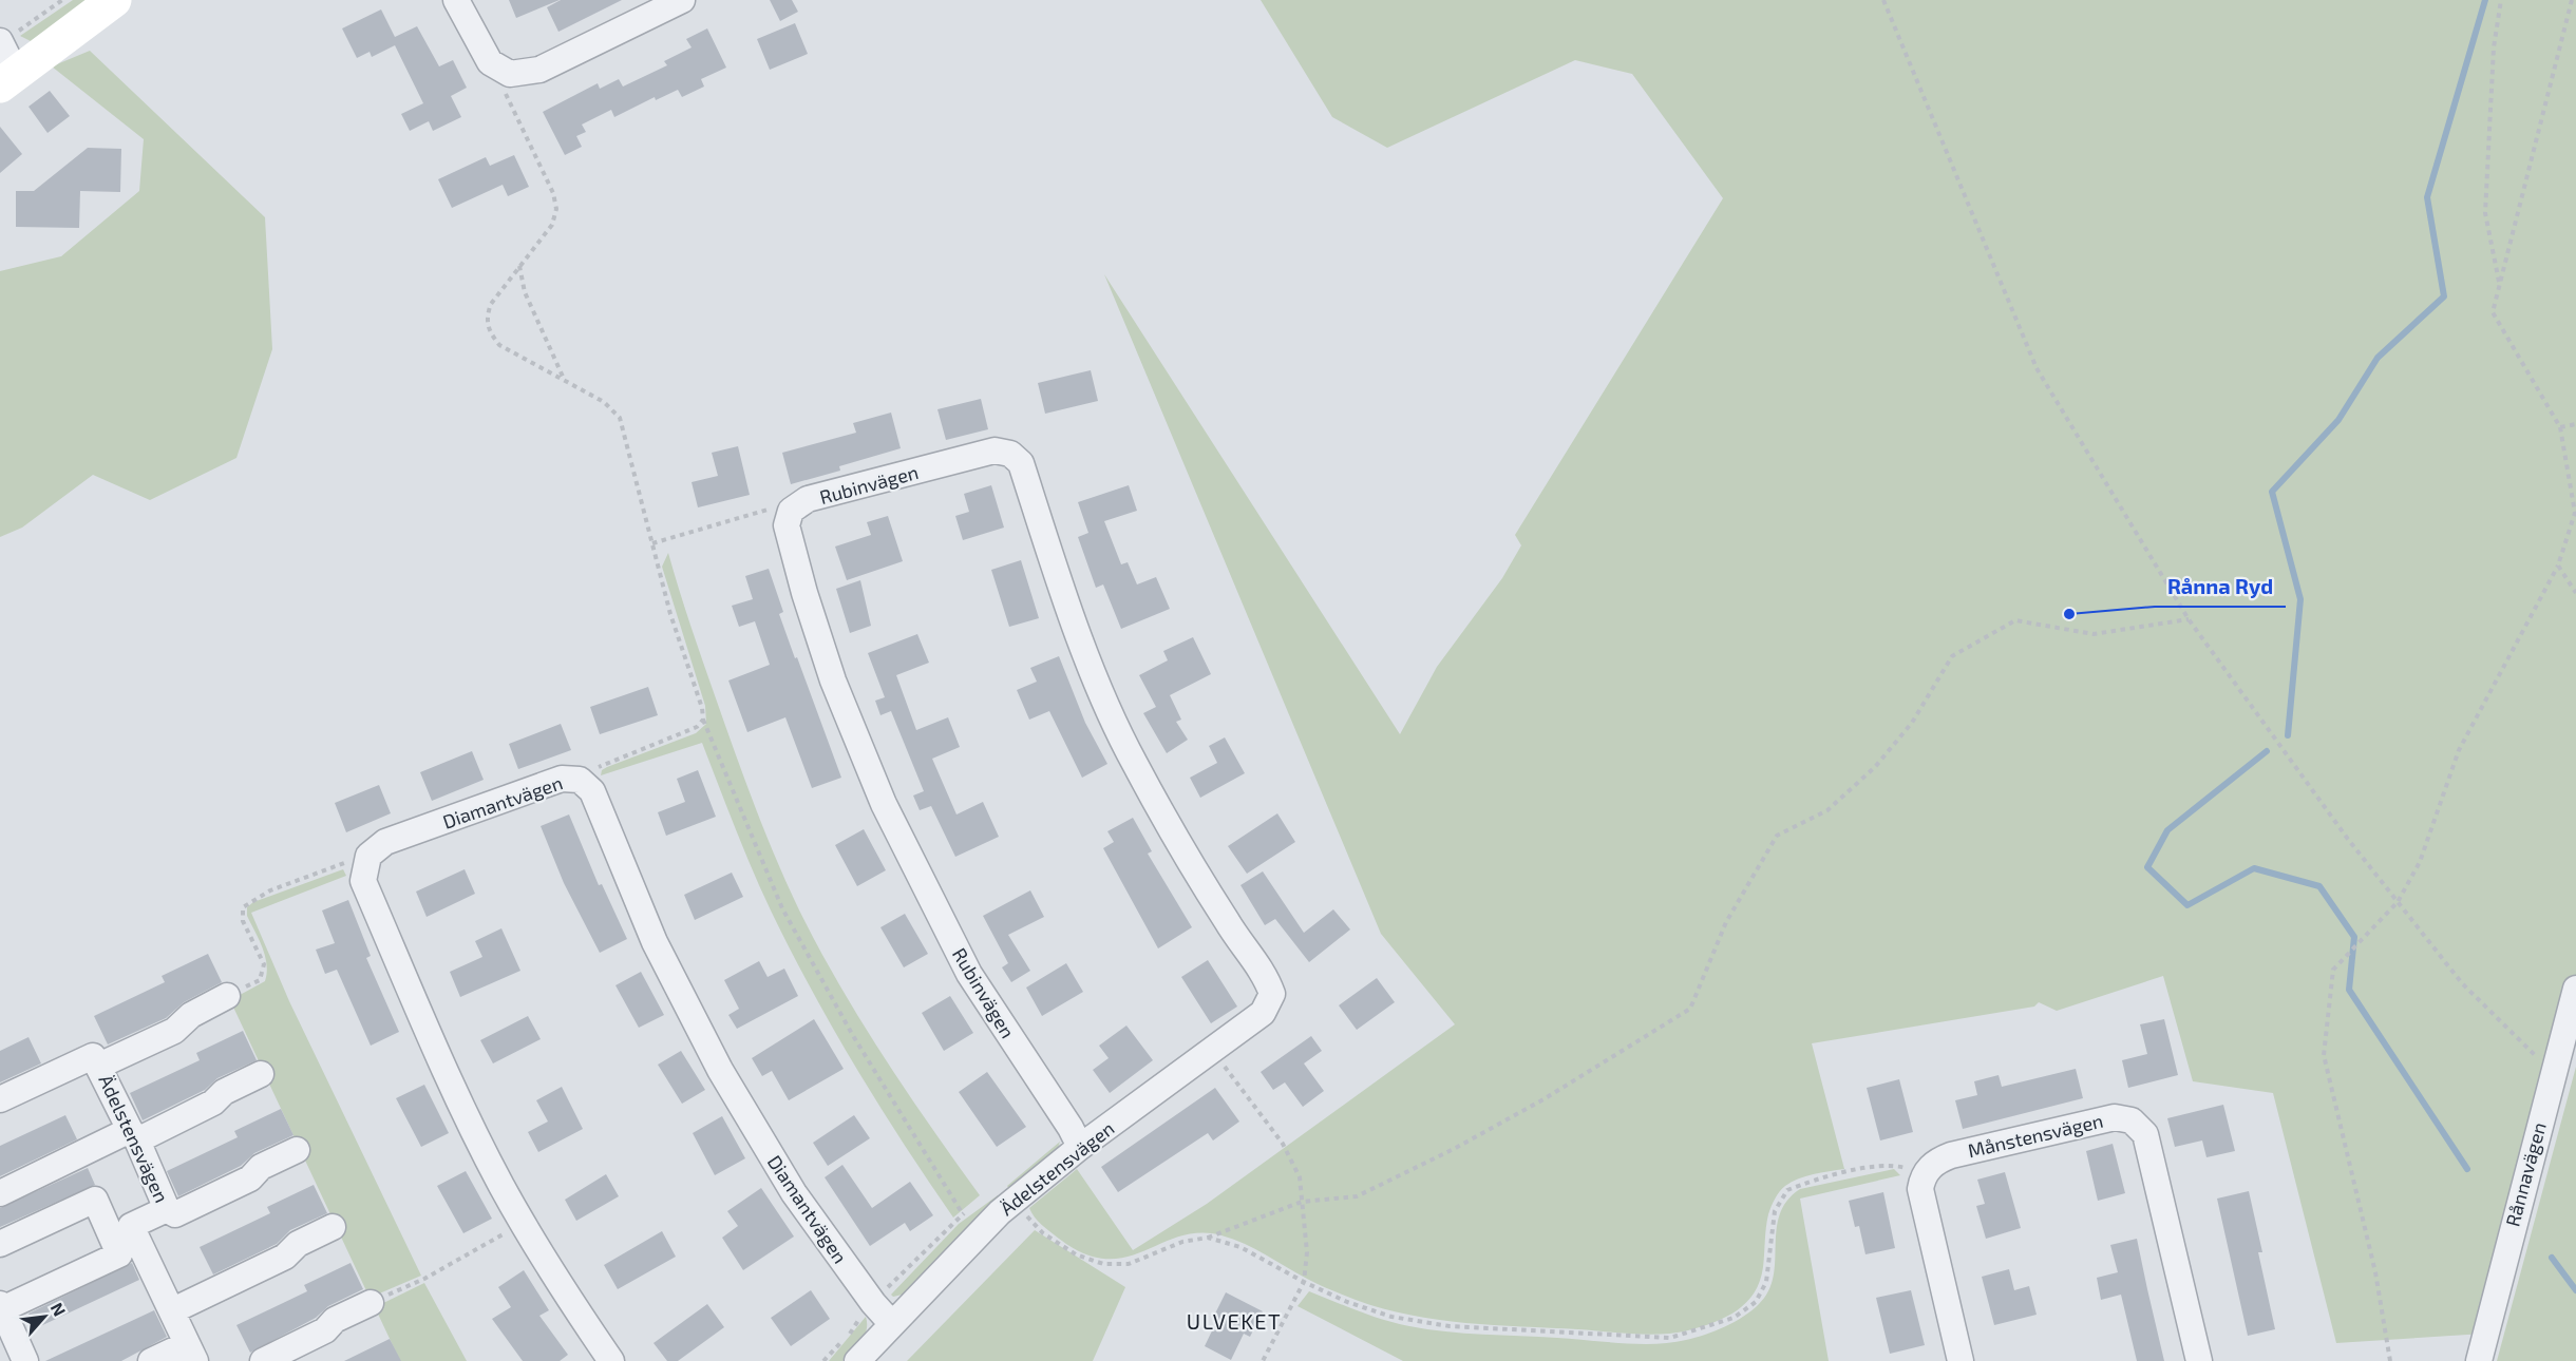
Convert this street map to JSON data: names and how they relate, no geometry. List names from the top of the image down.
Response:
{
  "streets": {
    "street": [
      "Rubinvägen",
      "Diamantvägen",
      "Månstensvägen",
      "Ädelstensvägen",
      "Rånnavägen"
    ]
  },
  "crossings": [
    ["Rubinvägen", "Ädelstensvägen"],
    ["Diamantvägen", "Ädelstensvägen"]
  ],
  "districts": ["ULVEKET"],
  "places": ["Rånna Ryd"],
  "north": "top right"
}
